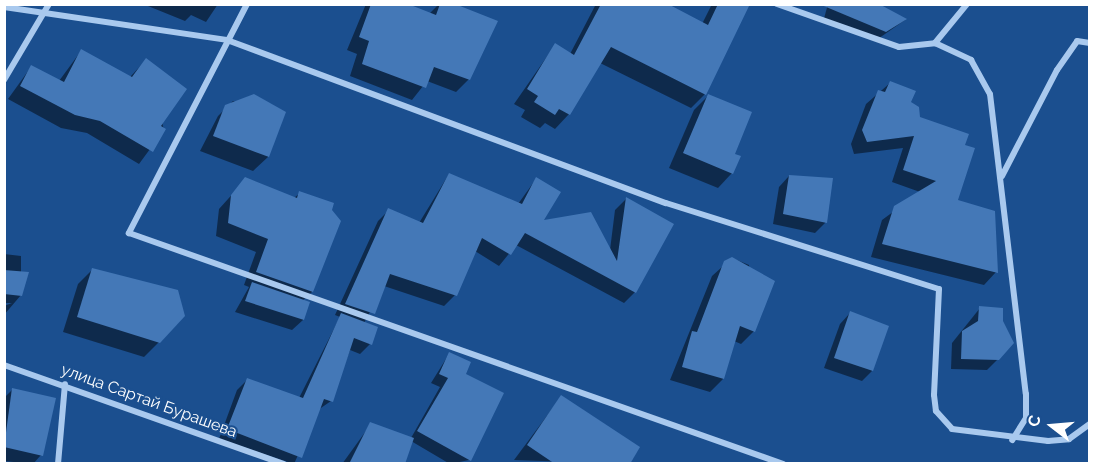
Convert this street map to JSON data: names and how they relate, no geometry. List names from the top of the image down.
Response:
{
  "streets": {
    "street": ["улица Сартай Бурашева"]
  },
  "north": "left"
}
